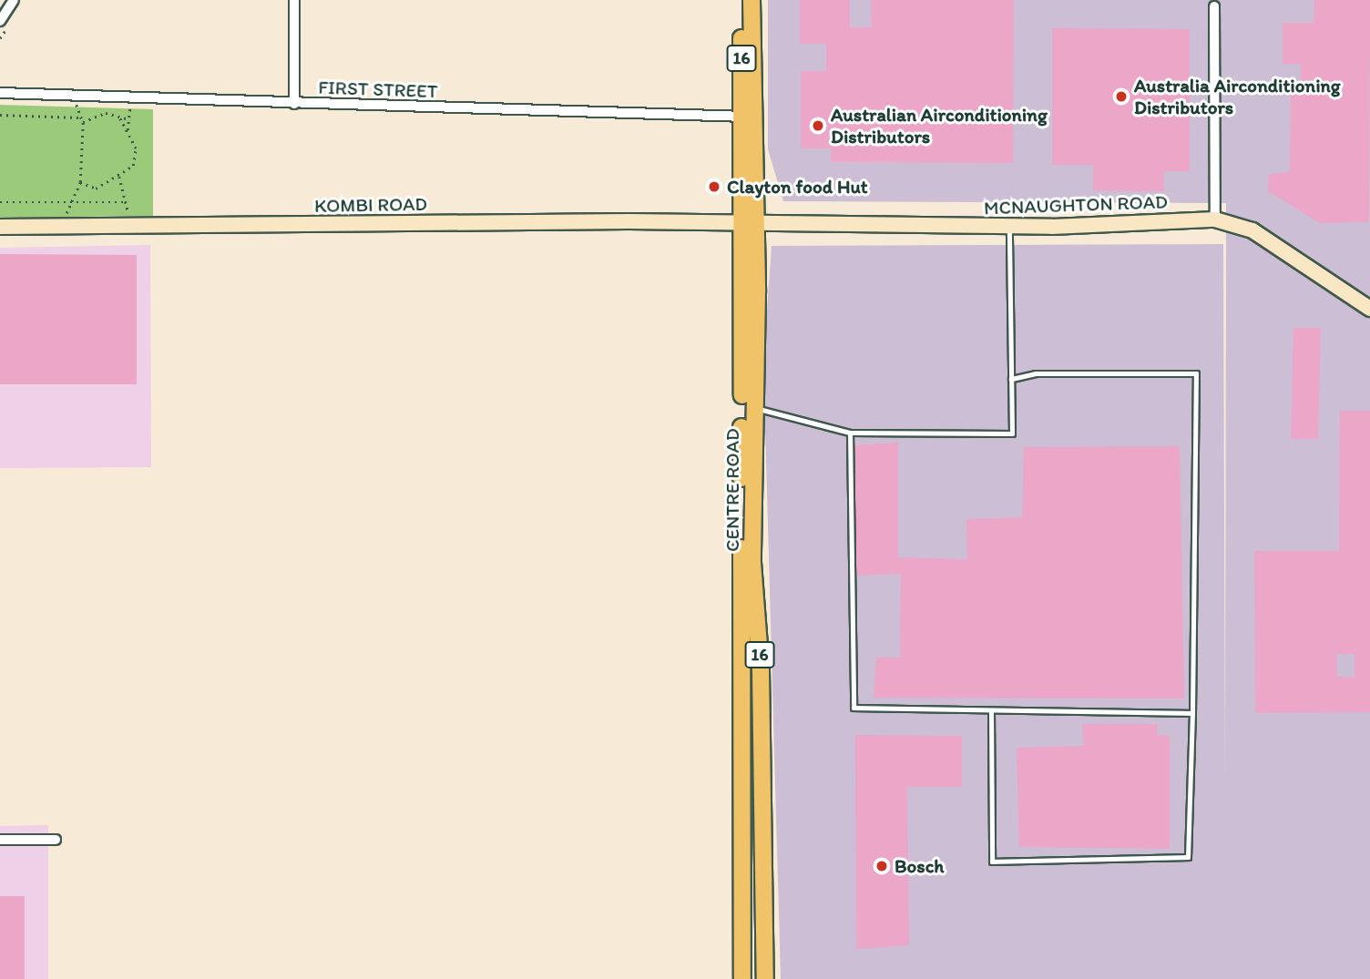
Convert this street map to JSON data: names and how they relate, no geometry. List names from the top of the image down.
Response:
{
  "streets": {
    "main road": [
      "16",
      "KOMBI ROAD",
      "MCNAUGHTON ROAD",
      "CENTRE ROAD"
    ],
    "street": ["FIRST STREET"]
  },
  "crossings": [
    ["FIRST STREET", "CENTRE ROAD"],
    ["KOMBI ROAD", "MCNAUGHTON ROAD"],
    ["KOMBI ROAD", "CENTRE ROAD"],
    ["MCNAUGHTON ROAD", "CENTRE ROAD"]
  ],
  "places": [
    "Australia Airconditioning Distributors",
    "Australian Airconditioning Distributors",
    "Clayton food Hut",
    "Bosch"
  ]
}
